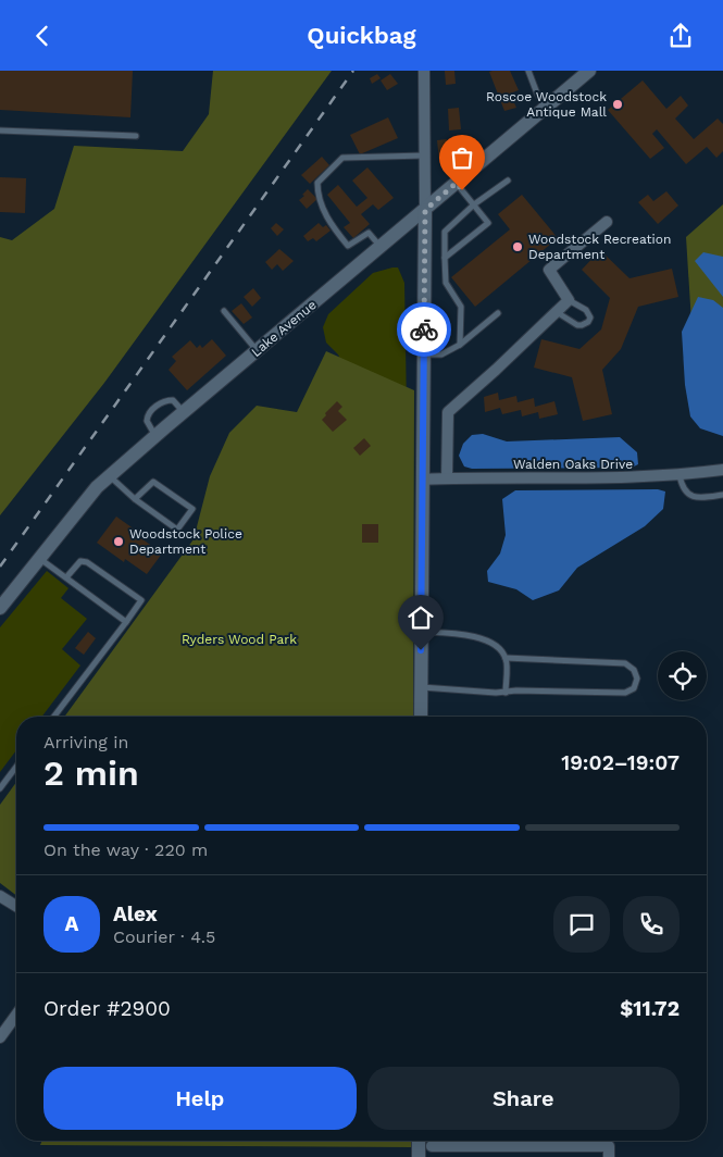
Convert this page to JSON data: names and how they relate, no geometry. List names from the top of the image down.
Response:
{
  "streets": {
    "street": ["Lake Avenue", "Walden Oaks Drive"]
  },
  "parks": ["Ryders Wood Park"],
  "places": ["Roscoe Woodstock Antique Mall", "Woodstock Recreation Department", "Woodstock Police Department"],
  "page": {
    "header": "Quickbag",
    "heading": ["2 min", "Arriving in", "19:02–19:07"],
    "panel": [
      "Alex",
      "Courier · 4.5",
      "Order #2900",
      "$11.72"
    ],
    "bar": "On the way · 220 m",
    "round": "A",
    "buttons": ["Help", "Share"]
  }
}
